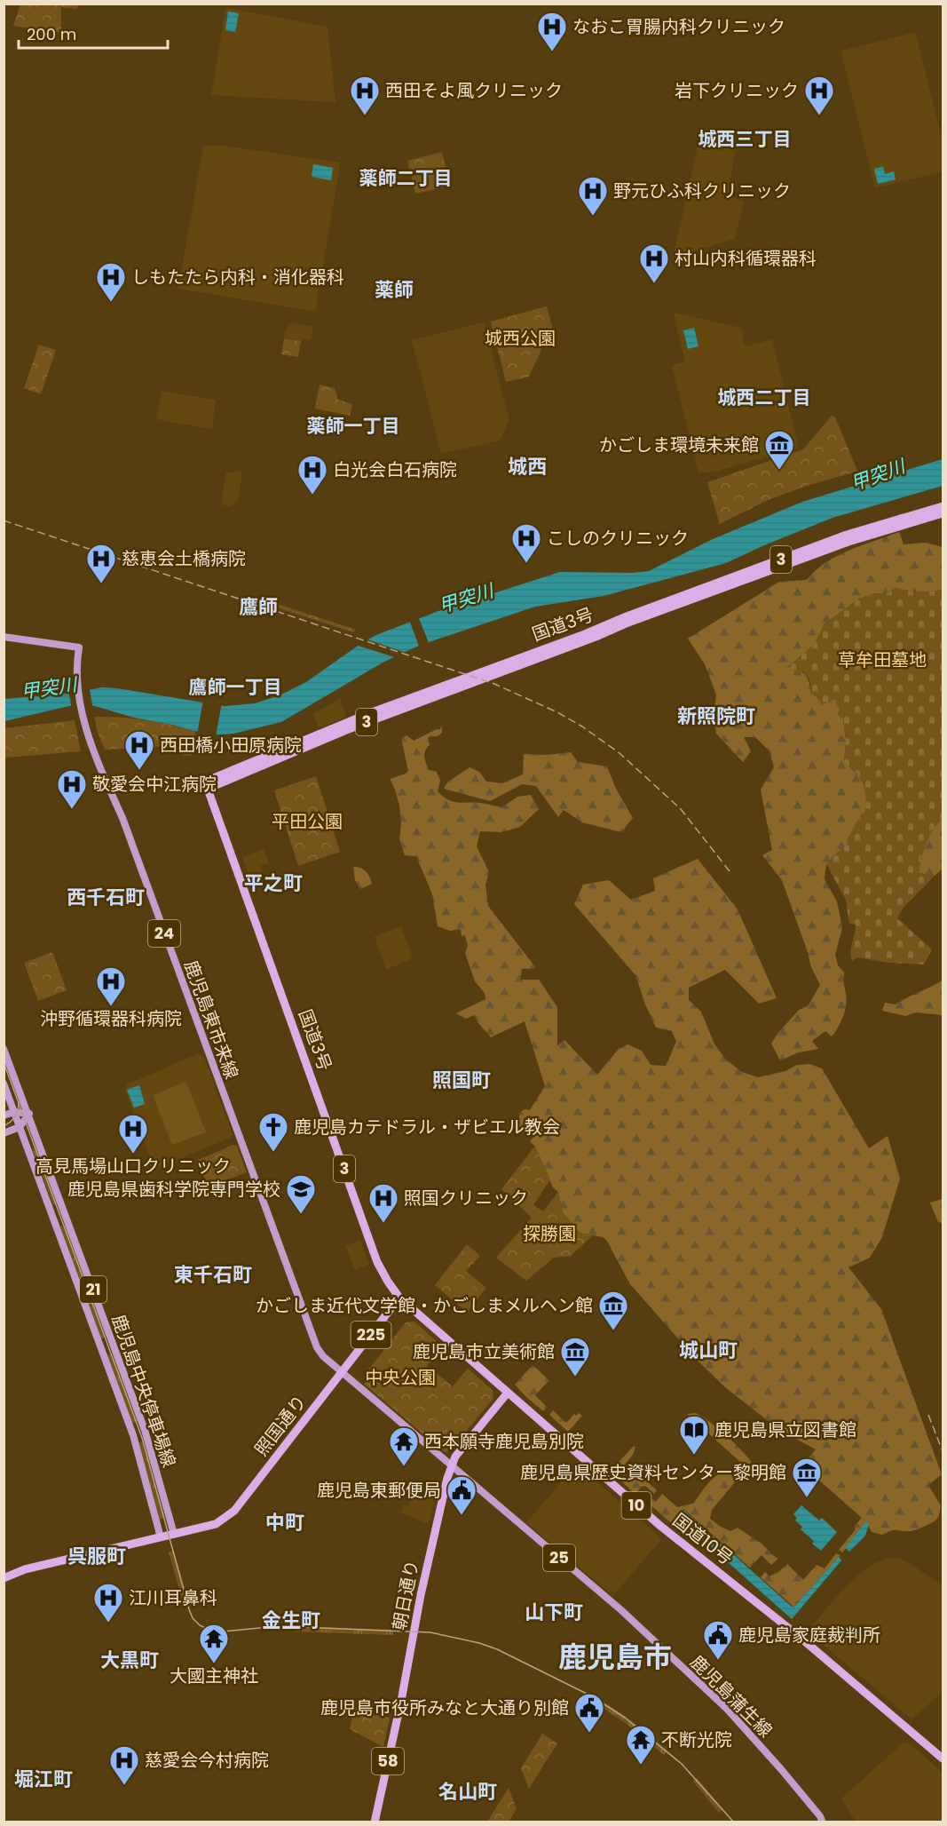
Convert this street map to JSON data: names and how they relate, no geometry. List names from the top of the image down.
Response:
{
  "streets": {
    "highway": [
      "3",
      "国道3号",
      "225",
      "照国通り",
      "10",
      "国道10号",
      "朝日通り",
      "58"
    ],
    "main road": [
      "24",
      "鹿児島東市来線",
      "21",
      "鹿児島中央停車場線",
      "25",
      "鹿児島蒲生線"
    ]
  },
  "crossings": [
    ["国道3号", "照国通り"],
    ["国道3号", "国道10号"],
    ["鹿児島東市来線", "照国通り"],
    ["鹿児島東市来線", "鹿児島蒲生線"],
    ["225", "鹿児島中央停車場線"],
    ["225", "照国通り"],
    ["鹿児島中央停車場線", "照国通り"],
    ["照国通り", "国道10号"],
    ["照国通り", "鹿児島蒲生線"],
    ["国道10号", "朝日通り"],
    ["朝日通り", "鹿児島蒲生線"]
  ],
  "districts": [
    "城西三丁目",
    "薬師二丁目",
    "薬師",
    "城西二丁目",
    "薬師一丁目",
    "城西",
    "鷹師",
    "鷹師一丁目",
    "新照院町",
    "平之町",
    "西千石町",
    "照国町",
    "東千石町",
    "城山町",
    "中町",
    "呉服町",
    "山下町",
    "金生町",
    "鹿児島市",
    "大黒町",
    "堀江町",
    "名山町"
  ],
  "water": ["甲突川"],
  "parks": [
    "城西公園",
    "草牟田墓地",
    "平田公園",
    "探勝園",
    "中央公園"
  ],
  "places": {
    "hospital": [
      "なおこ胃腸内科クリニック",
      "西田そよ風クリニック",
      "岩下クリニック",
      "野元ひふ科クリニック",
      "村山内科循環器科",
      "しもたたら内科・消化器科",
      "白光会白石病院",
      "こしのクリニック",
      "慈恵会土橋病院",
      "西田橋小田原病院",
      "敬愛会中江病院",
      "沖野循環器科病院",
      "高見馬場山口クリニック",
      "照国クリニック",
      "江川耳鼻科",
      "慈愛会今村病院"
    ],
    "museum": [
      "かごしま環境未来館",
      "かごしま近代文学館・かごしまメルヘン館",
      "鹿児島市立美術館",
      "鹿児島県歴史資料センター黎明館"
    ],
    "church": ["鹿児島カテドラル・ザビエル教会"],
    "school or university": ["鹿児島県歯科学院専門学校"],
    "library": ["鹿児島県立図書館"],
    "temple": ["西本願寺鹿児島別院", "大國主神社", "不断光院"],
    "public building": ["鹿児島東郵便局", "鹿児島家庭裁判所", "鹿児島市役所みなと大通り別館"]
  },
  "scale_bar": "200 m"
}
